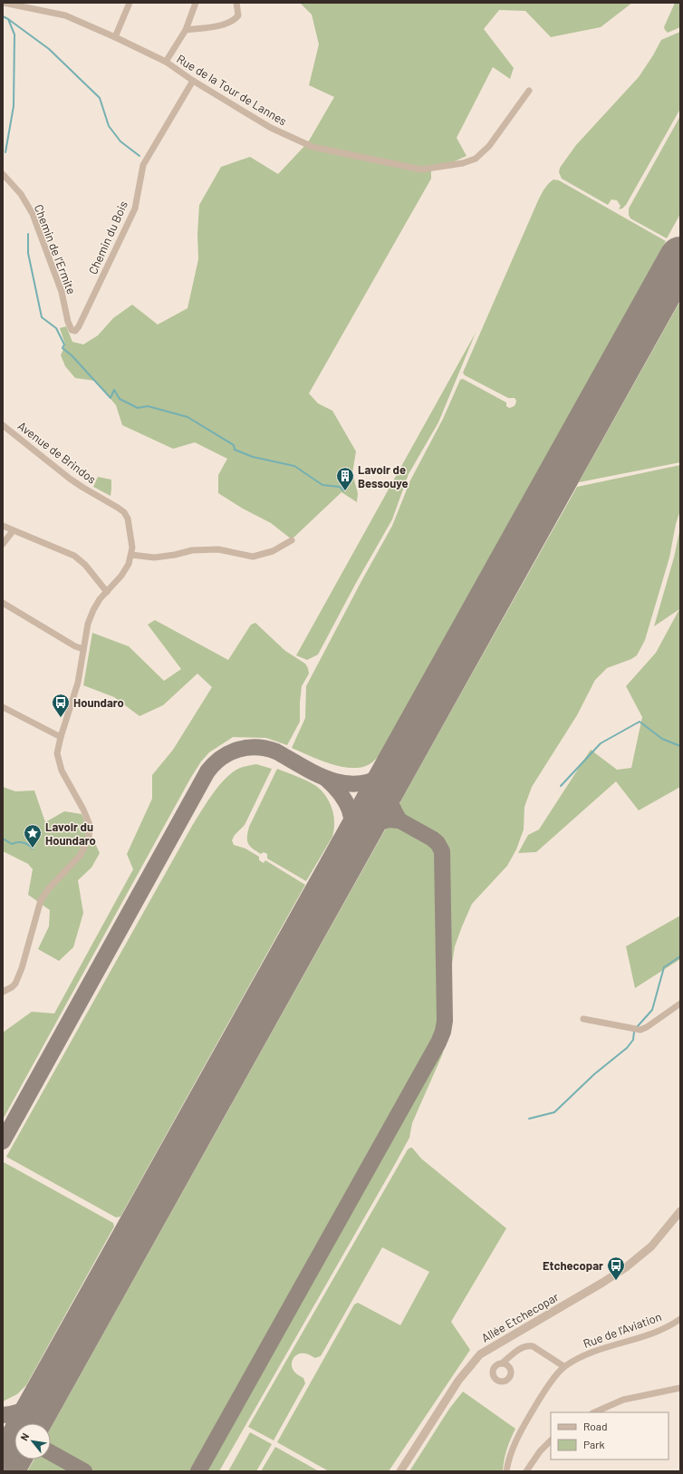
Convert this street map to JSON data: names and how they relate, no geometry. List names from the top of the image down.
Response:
{
  "streets": {
    "street": [
      "Rue de la Tour de Lannes",
      "Chemin du Bois",
      "Chemin de l'Ermite",
      "Avenue de Brindos",
      "Allée Etchecopar",
      "Rue de l'Aviation"
    ]
  },
  "crossings": [
    ["Rue de la Tour de Lannes", "Chemin du Bois"],
    ["Chemin du Bois", "Chemin de l'Ermite"]
  ],
  "places": {
    "building": ["Lavoir de Bessouye"],
    "bus stop": ["Houndaro", "Etchecopar"],
    "place": ["Lavoir du Houndaro"]
  },
  "legend": ["Road", "Park"],
  "north": "top left"
}
